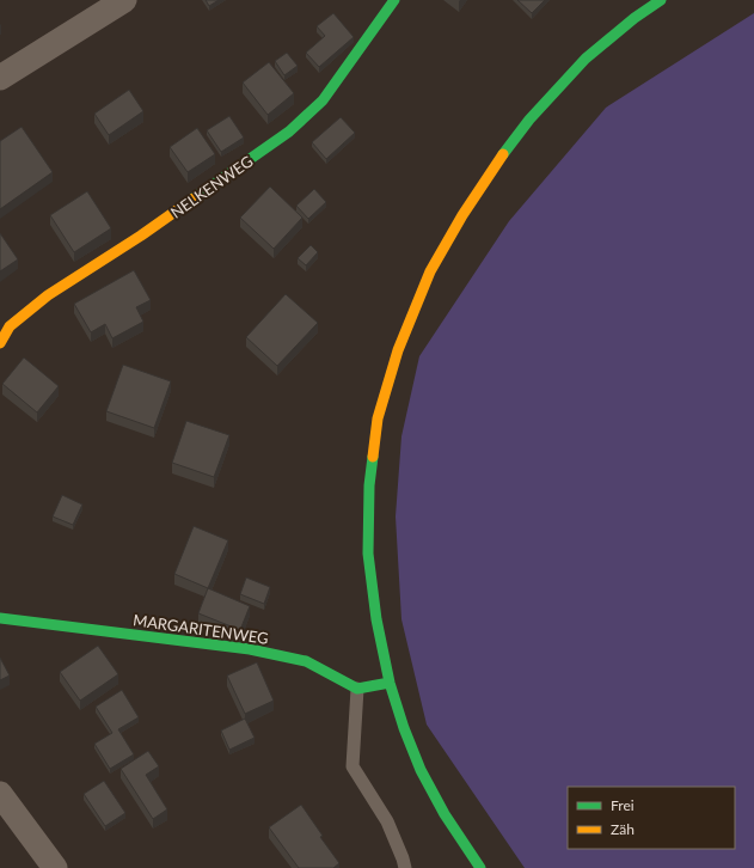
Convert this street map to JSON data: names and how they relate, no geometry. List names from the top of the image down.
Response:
{
  "streets": {
    "main road": ["NELKENWEG", "MARGARITENWEG"]
  },
  "legend": ["Frei", "Zäh"]
}
